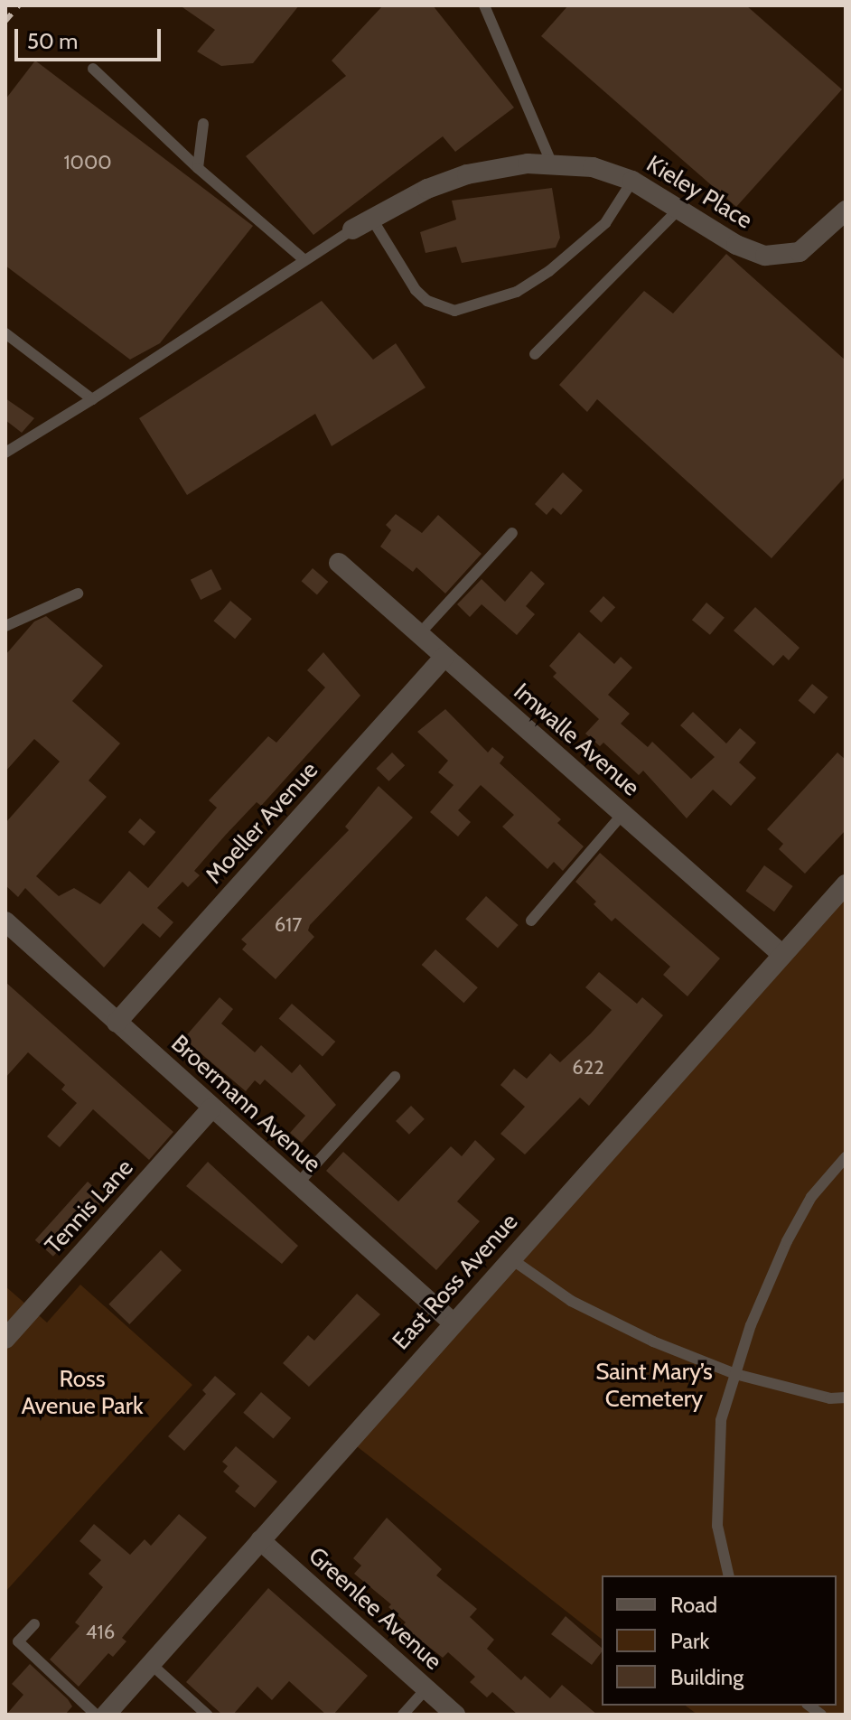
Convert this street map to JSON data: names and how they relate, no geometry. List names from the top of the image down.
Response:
{
  "streets": {
    "street": [
      "Kieley Place",
      "Imwalle Avenue",
      "Moeller Avenue",
      "Broermann Avenue",
      "Tennis Lane",
      "East Ross Avenue",
      "Greenlee Avenue"
    ]
  },
  "crossings": [
    ["Imwalle Avenue", "Moeller Avenue"],
    ["Imwalle Avenue", "East Ross Avenue"],
    ["Moeller Avenue", "Broermann Avenue"],
    ["Broermann Avenue", "Tennis Lane"],
    ["Broermann Avenue", "East Ross Avenue"],
    ["East Ross Avenue", "Greenlee Avenue"]
  ],
  "parks": ["Saint Mary’s Cemetery", "Ross Avenue Park"],
  "house_numbers": [
    "1000",
    "617",
    "622",
    "416"
  ],
  "legend": ["Road", "Park", "Building"],
  "scale_bar": "50 m"
}
